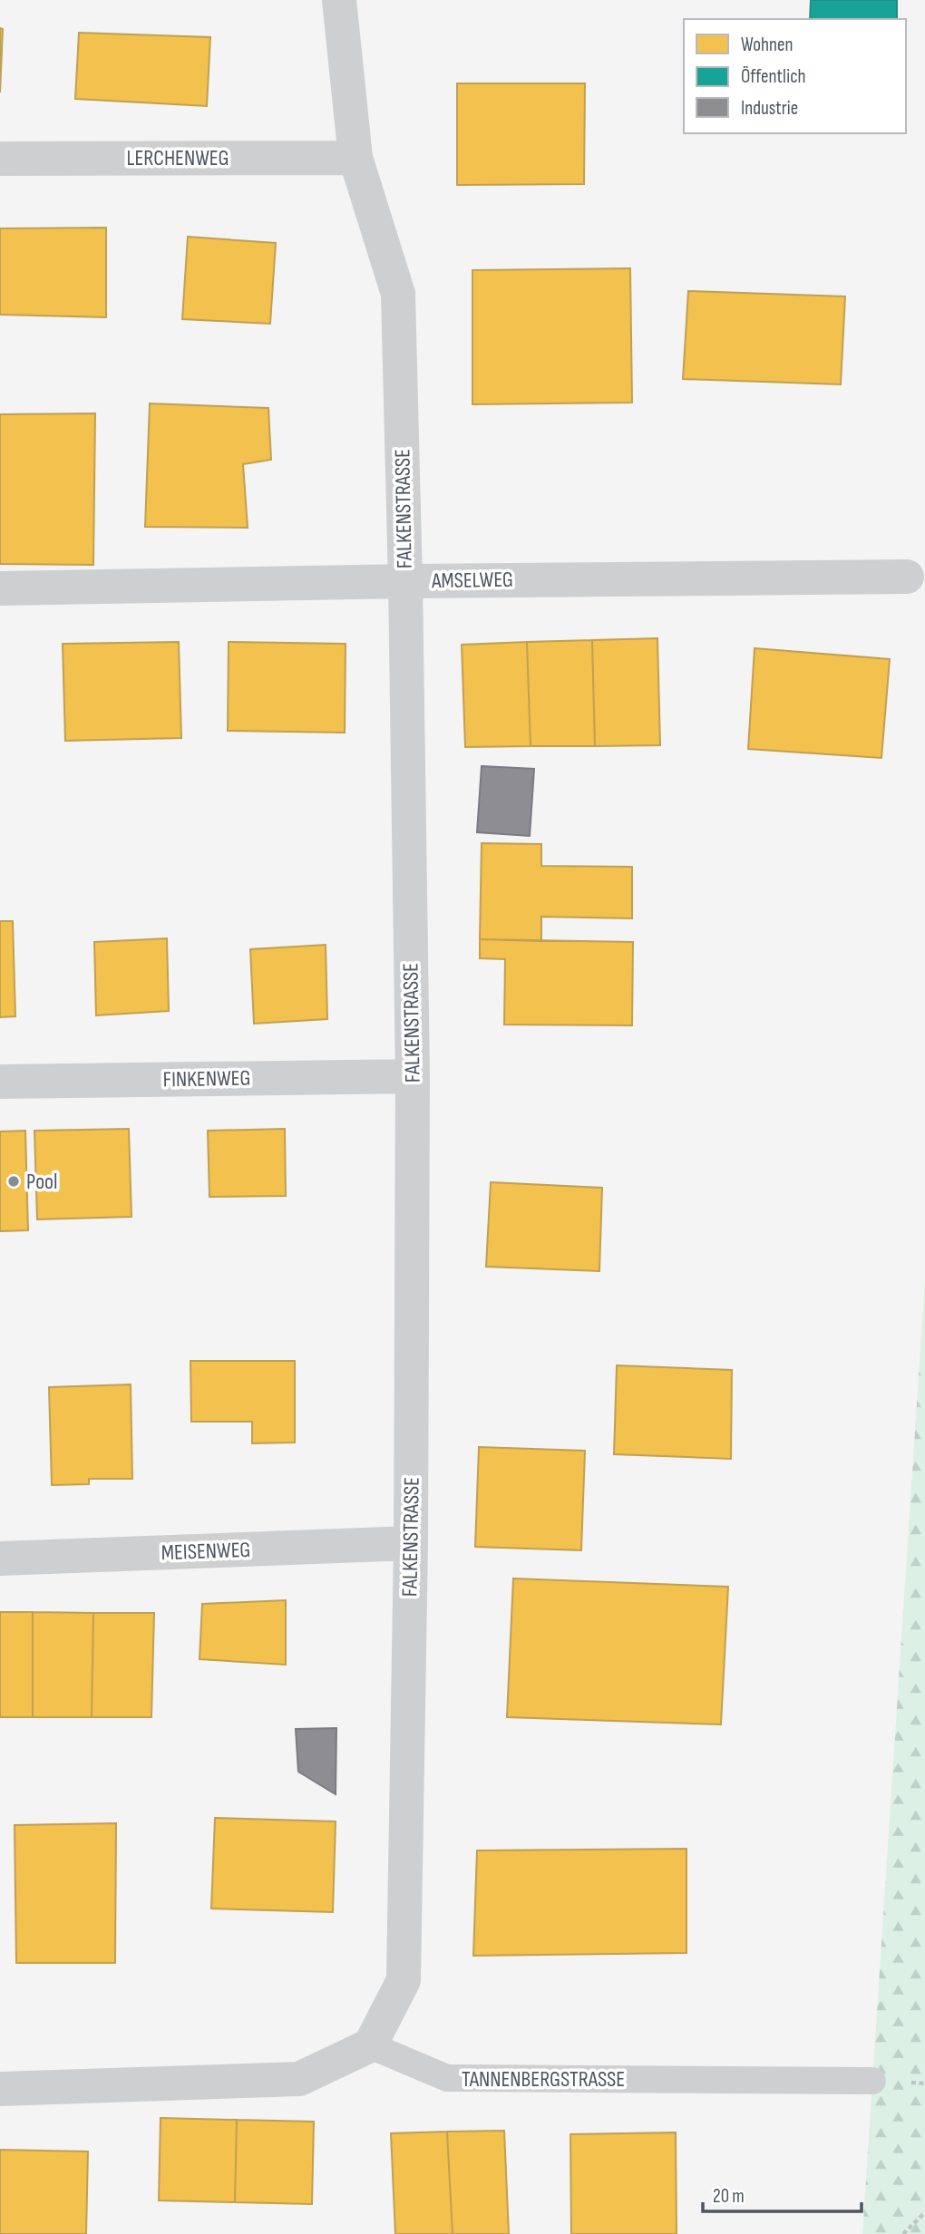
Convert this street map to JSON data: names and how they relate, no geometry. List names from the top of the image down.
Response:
{
  "streets": {
    "street": [
      "LERCHENWEG",
      "FALKENSTRASSE",
      "AMSELWEG",
      "FINKENWEG",
      "MEISENWEG"
    ],
    "lane": ["TANNENBERGSTRASSE"]
  },
  "crossings": [
    ["LERCHENWEG", "FALKENSTRASSE"],
    ["FALKENSTRASSE", "AMSELWEG"],
    ["FALKENSTRASSE", "FINKENWEG"],
    ["FALKENSTRASSE", "MEISENWEG"],
    ["FALKENSTRASSE", "TANNENBERGSTRASSE"]
  ],
  "places": ["Pool"],
  "legend": ["Wohnen", "Öffentlich", "Industrie"],
  "scale_bar": "20 m"
}
